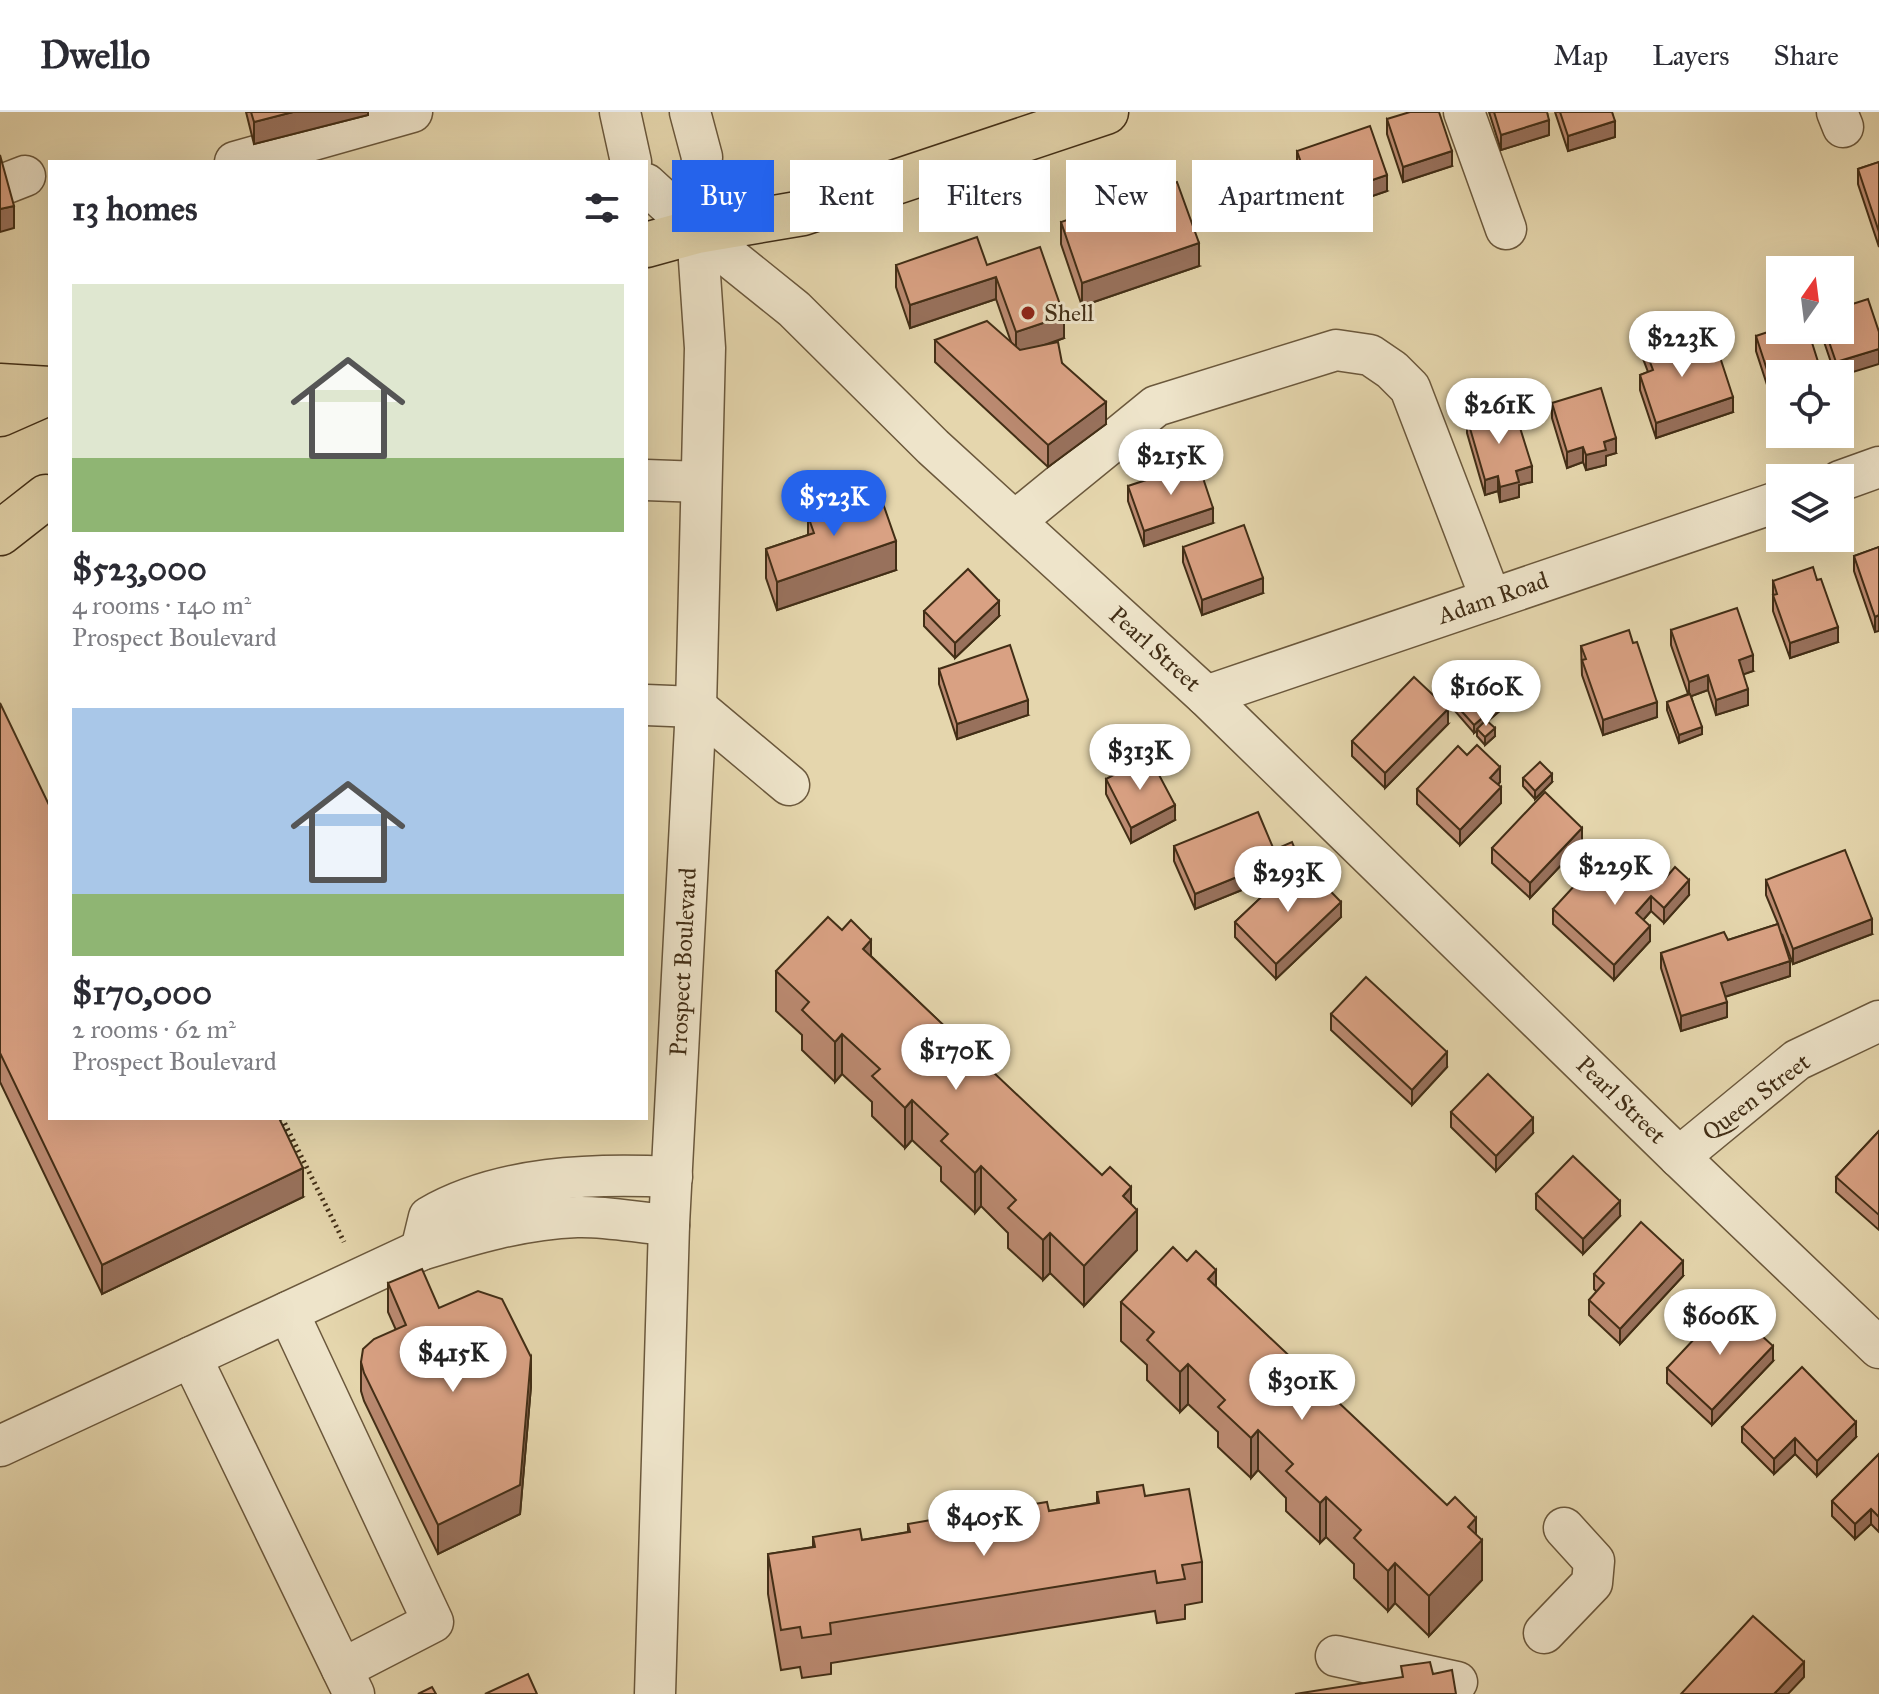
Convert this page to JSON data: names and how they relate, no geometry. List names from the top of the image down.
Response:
{
  "streets": {
    "street": [
      "Adam Road",
      "Pearl Street",
      "Prospect Boulevard",
      "Queen Street"
    ]
  },
  "crossings": [
    ["Adam Road", "Pearl Street"],
    ["Pearl Street", "Queen Street"]
  ],
  "places": ["Shell"],
  "north": "top",
  "page": {
    "header": "Dwello",
    "nav": ["Map", "Layers", "Share"],
    "chip": [
      "Buy",
      "Rent",
      "Filters",
      "New",
      "Apartment"
    ],
    "heading": "13 homes",
    "list": [
      {
        "name": "$523,000",
        "note": "4 rooms · 140 m² · Prospect Boulevard"
      },
      {
        "name": "$170,000",
        "note": "2 rooms · 62 m² · Prospect Boulevard"
      }
    ],
    "price": [
      "$223K",
      "$261K",
      "$215K",
      "$523K",
      "$160K",
      "$313K",
      "$229K",
      "$293K",
      "$170K",
      "$606K",
      "$415K",
      "$301K",
      "$405K"
    ]
  }
}
